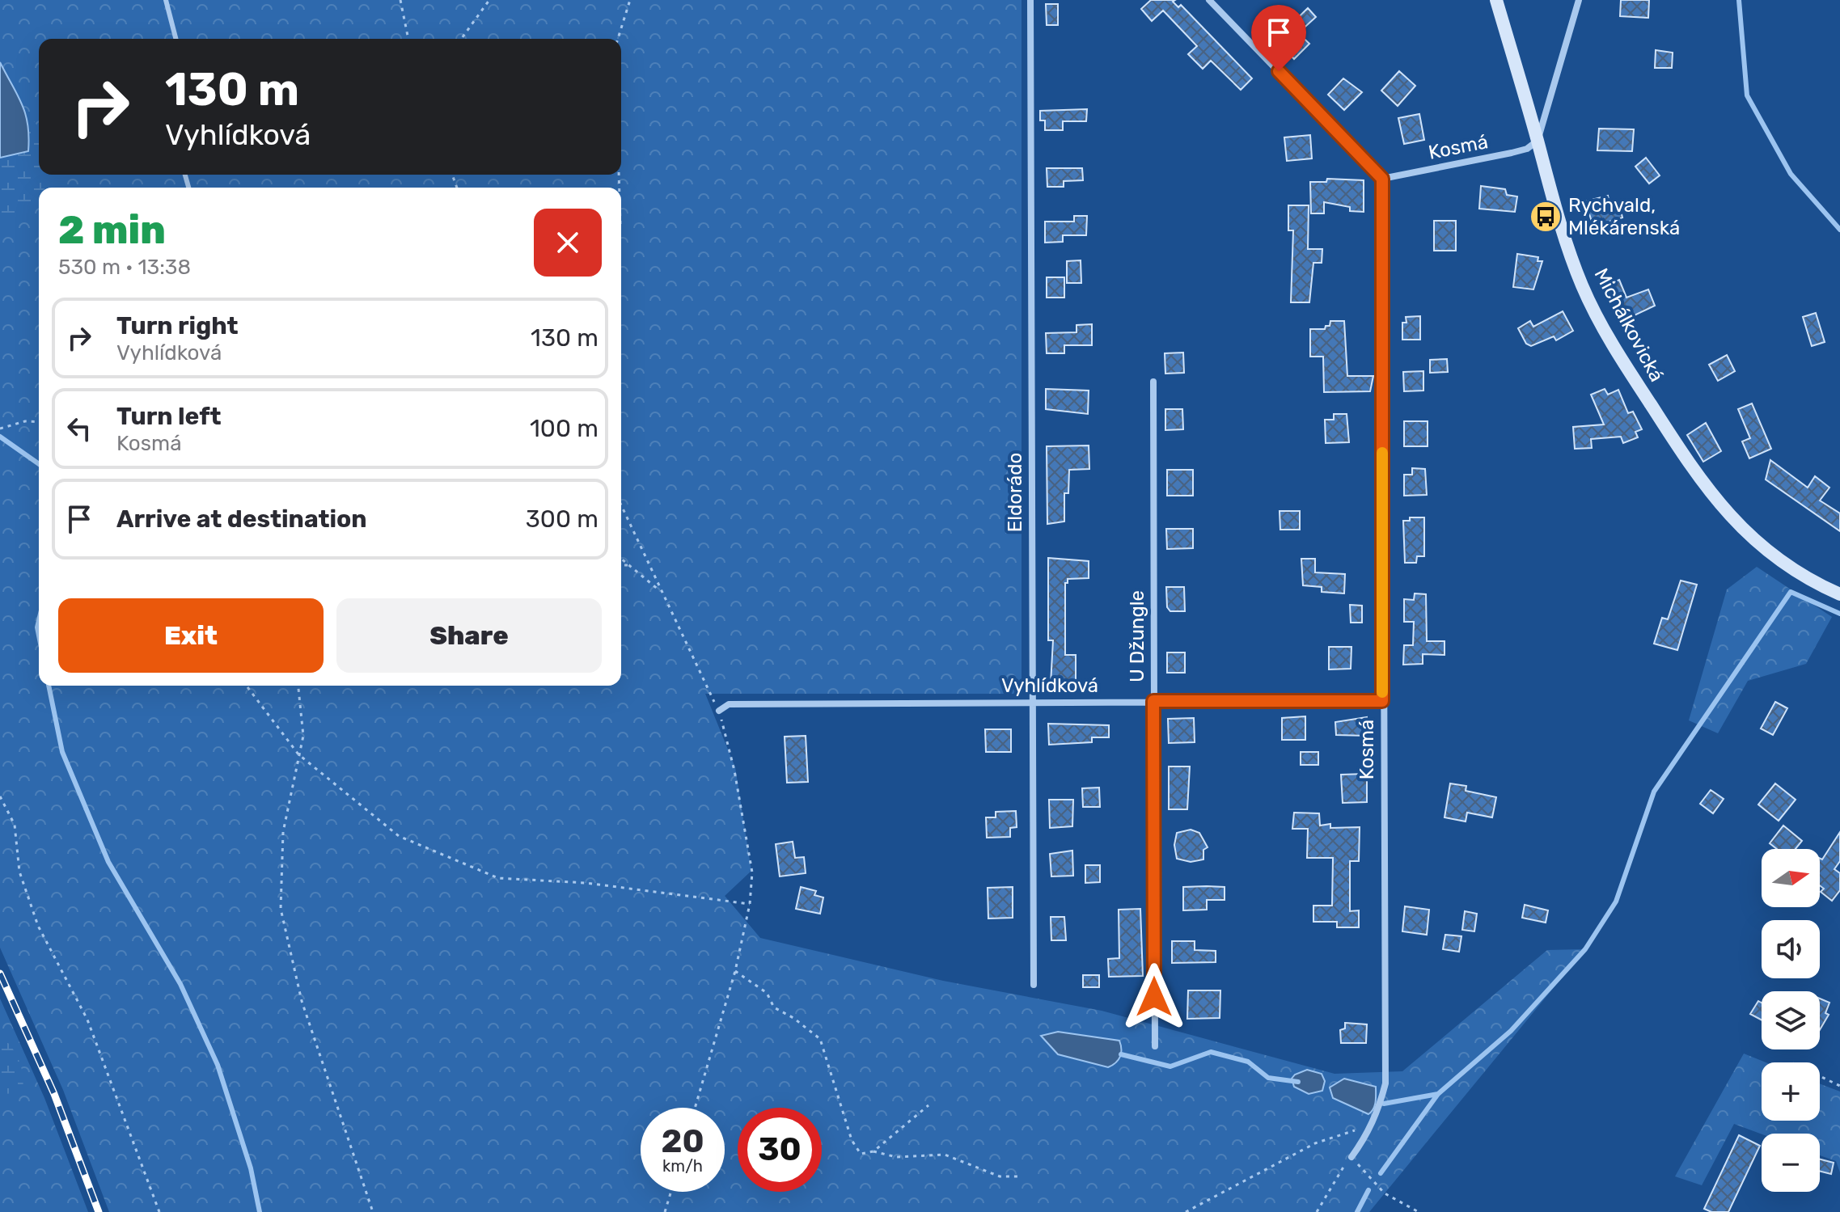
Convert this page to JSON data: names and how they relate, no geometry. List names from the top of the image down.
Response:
{
  "streets": {
    "street": [
      "Kosmá",
      "Michálkovická",
      "Eldorádo",
      "U Džungle",
      "Vyhlídková"
    ]
  },
  "crossings": [
    ["Kosmá", "Michálkovická"],
    ["Kosmá", "Vyhlídková"],
    ["Eldorádo", "Vyhlídková"],
    ["U Džungle", "Vyhlídková"]
  ],
  "places": {
    "bus stop": ["Rychvald, Mlékárenská"]
  },
  "north": "right",
  "page": {
    "turn": ["130 m", "Vyhlídková"],
    "heading": ["2 min", "530 m · 13:38"],
    "list": [
      {
        "name": "Turn right",
        "note": "Vyhlídková",
        "value": "130 m"
      },
      {
        "name": "Turn left",
        "note": "Kosmá",
        "value": "100 m"
      },
      {
        "name": "Arrive at destination",
        "value": "300 m"
      }
    ],
    "buttons": ["Exit", "Share"],
    "map_buttons": ["+", "−"],
    "speed": "20 km/h",
    "limit": "30"
  }
}
